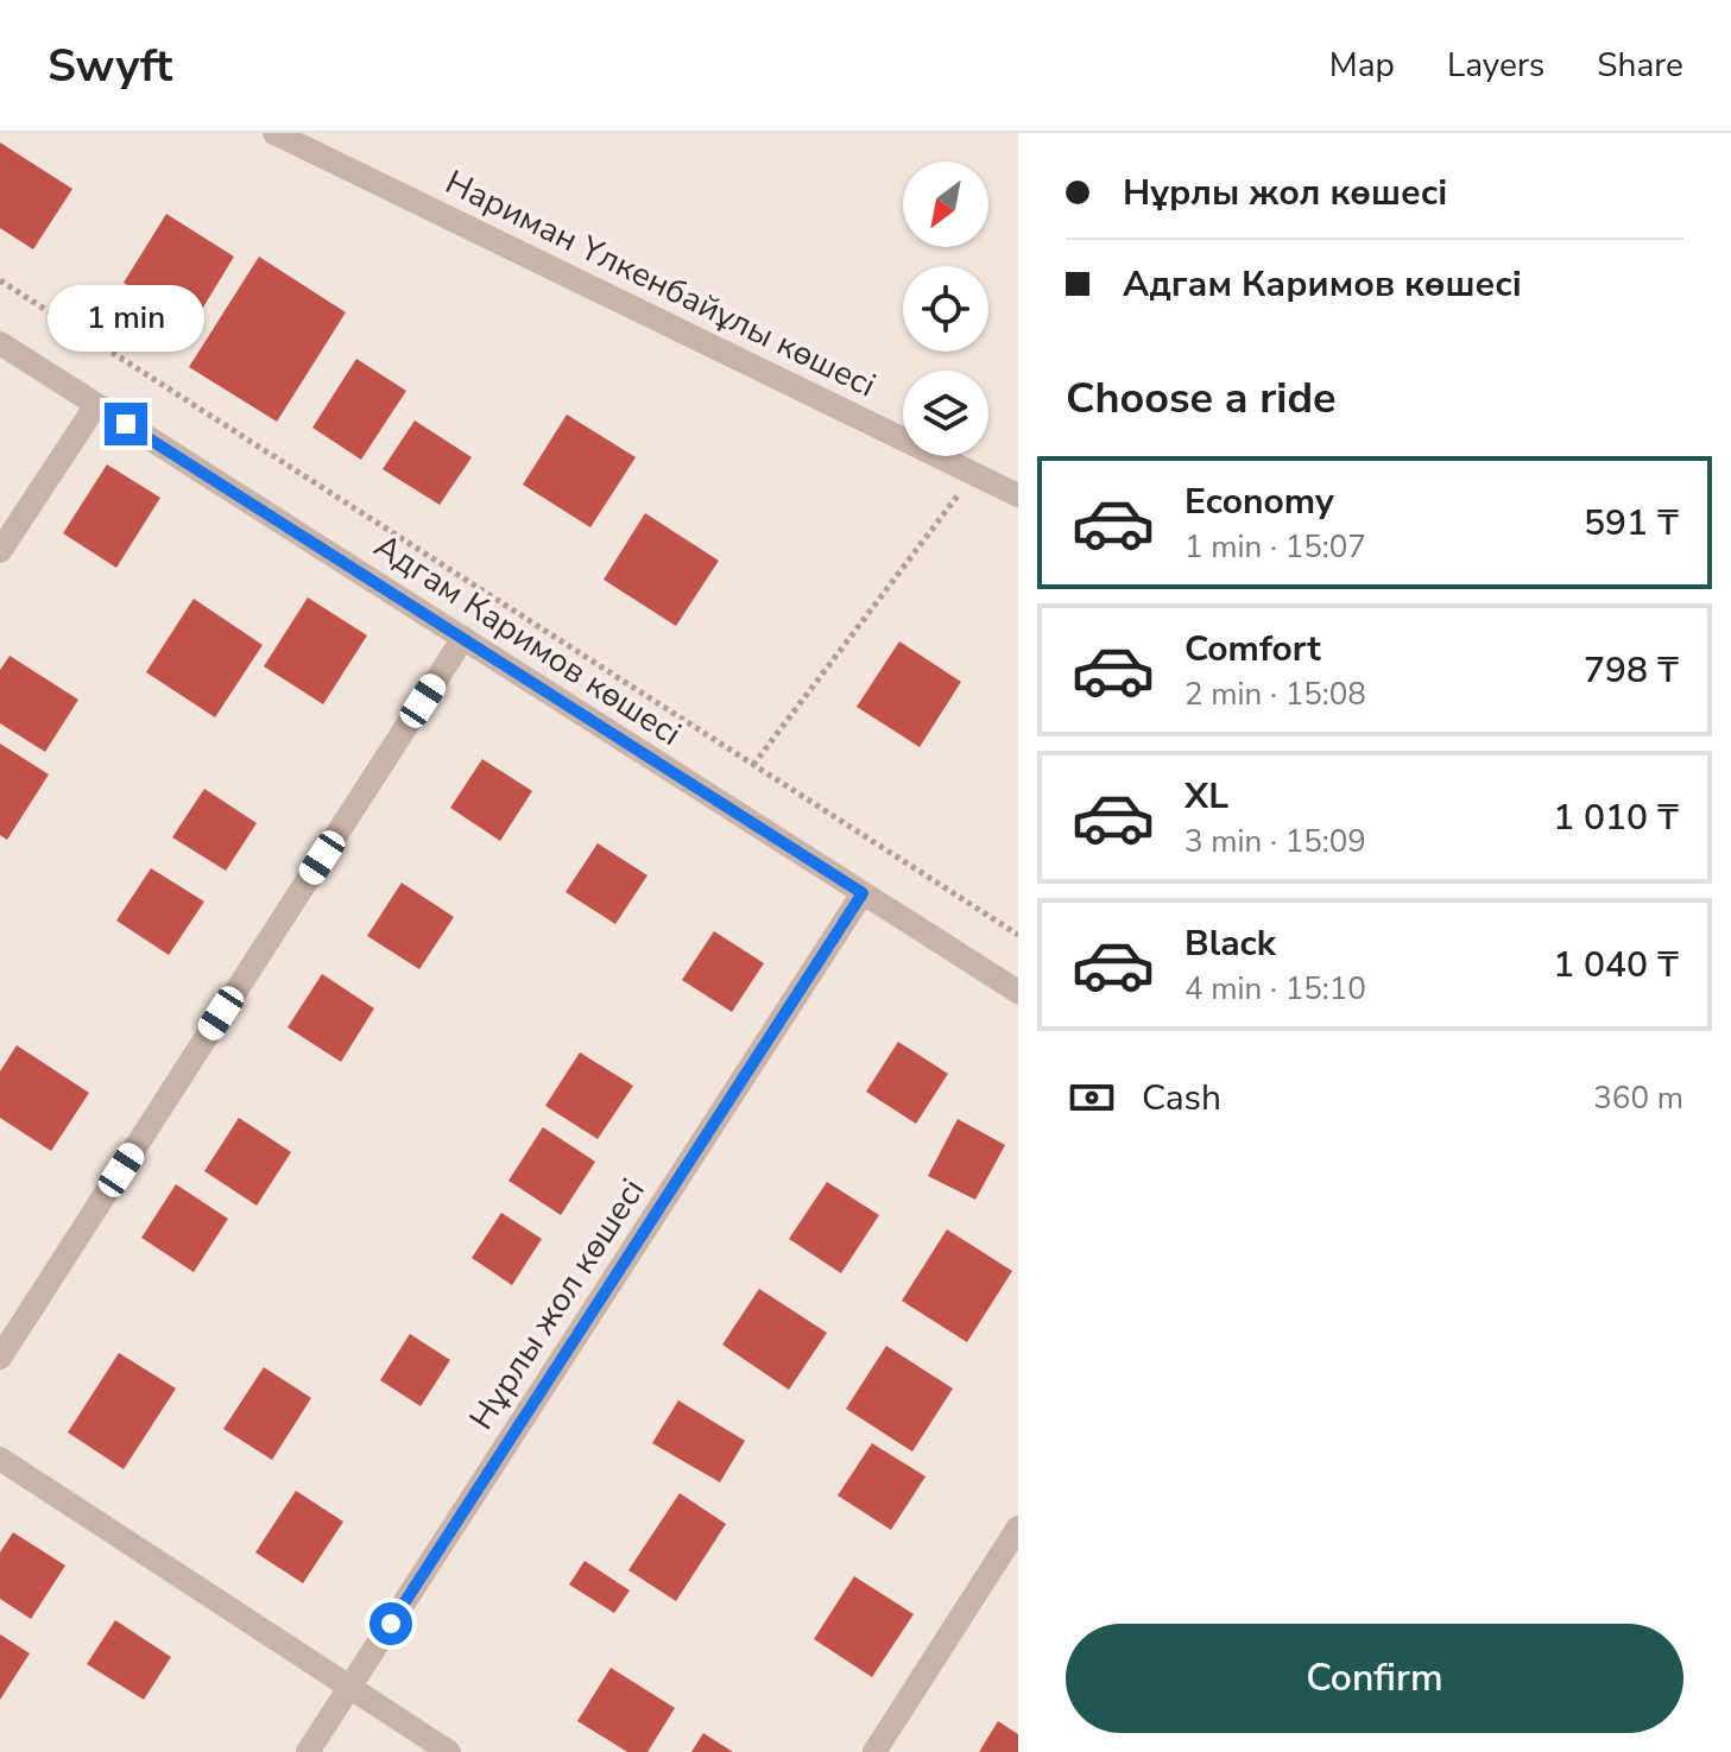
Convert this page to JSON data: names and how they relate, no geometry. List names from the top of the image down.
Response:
{
  "streets": {
    "street": ["Нариман Үлкенбайұлы көшесі", "Адгам Каримов көшесі", "Нұрлы жол көшесі"]
  },
  "crossings": [
    ["Адгам Каримов көшесі", "Нұрлы жол көшесі"]
  ],
  "north": "bottom left",
  "page": {
    "header": "Swyft",
    "nav": ["Map", "Layers", "Share"],
    "banner": ["Нұрлы жол көшесі", "Адгам Каримов көшесі"],
    "bubble": "1 min",
    "heading": "Choose a ride",
    "list": [
      {
        "name": "Economy",
        "note": "1 min · 15:07",
        "value": "591 ₸"
      },
      {
        "name": "Comfort",
        "note": "2 min · 15:08",
        "value": "798 ₸"
      },
      {
        "name": "XL",
        "note": "3 min · 15:09",
        "value": "1 010 ₸"
      },
      {
        "name": "Black",
        "note": "4 min · 15:10",
        "value": "1 040 ₸"
      }
    ],
    "pay": ["Cash", "360 m"],
    "buttons": "Confirm"
  }
}
